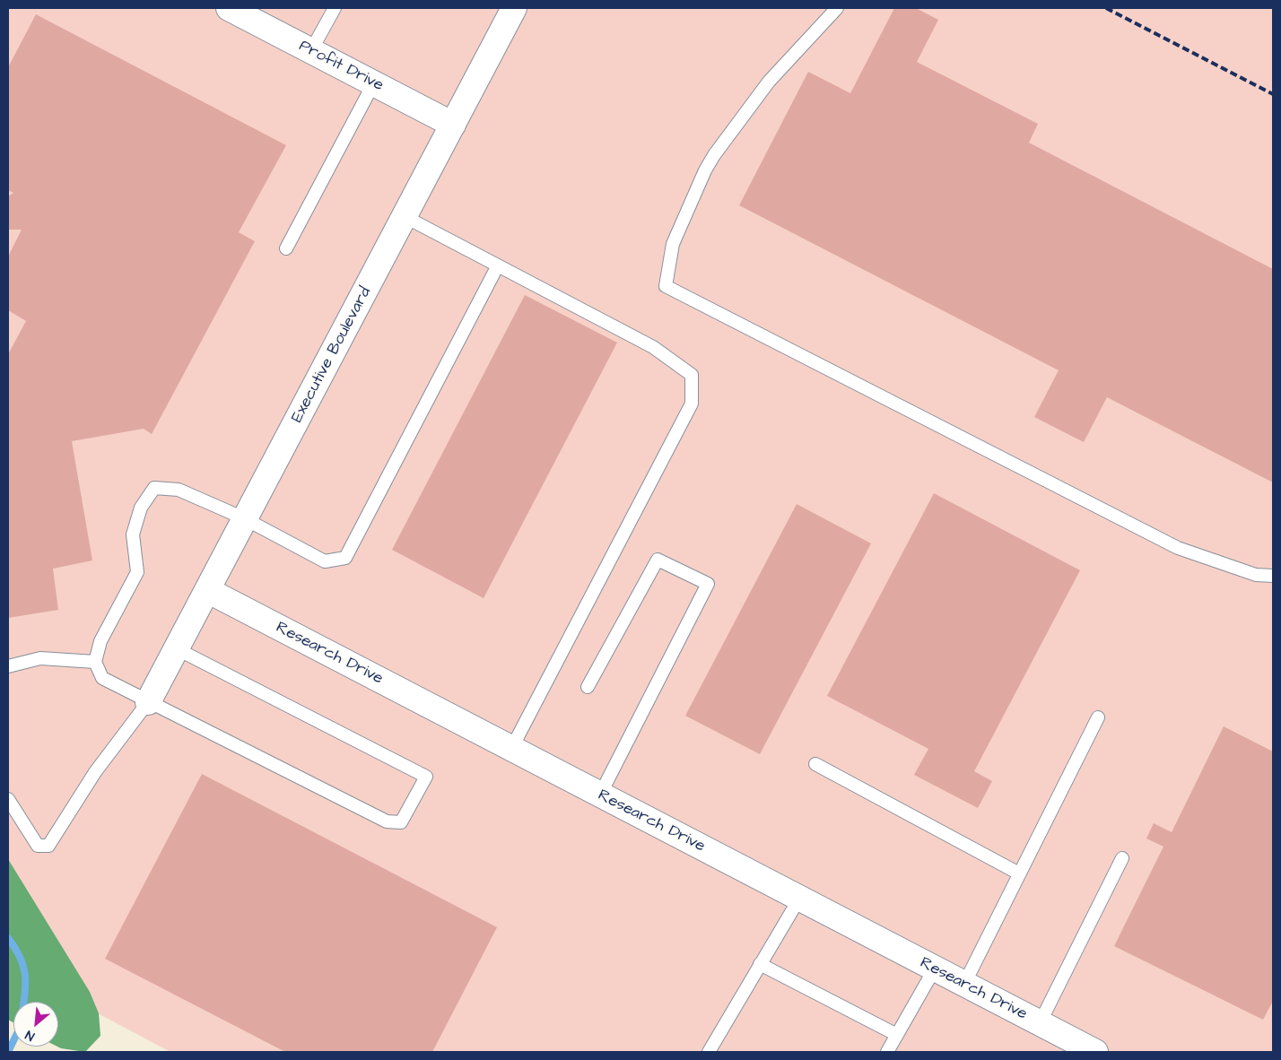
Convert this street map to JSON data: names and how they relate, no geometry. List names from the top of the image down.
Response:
{
  "streets": {
    "street": ["Profit Drive", "Executive Boulevard", "Research Drive"]
  },
  "crossings": [
    ["Profit Drive", "Executive Boulevard"],
    ["Executive Boulevard", "Research Drive"]
  ],
  "north": "bottom left"
}
